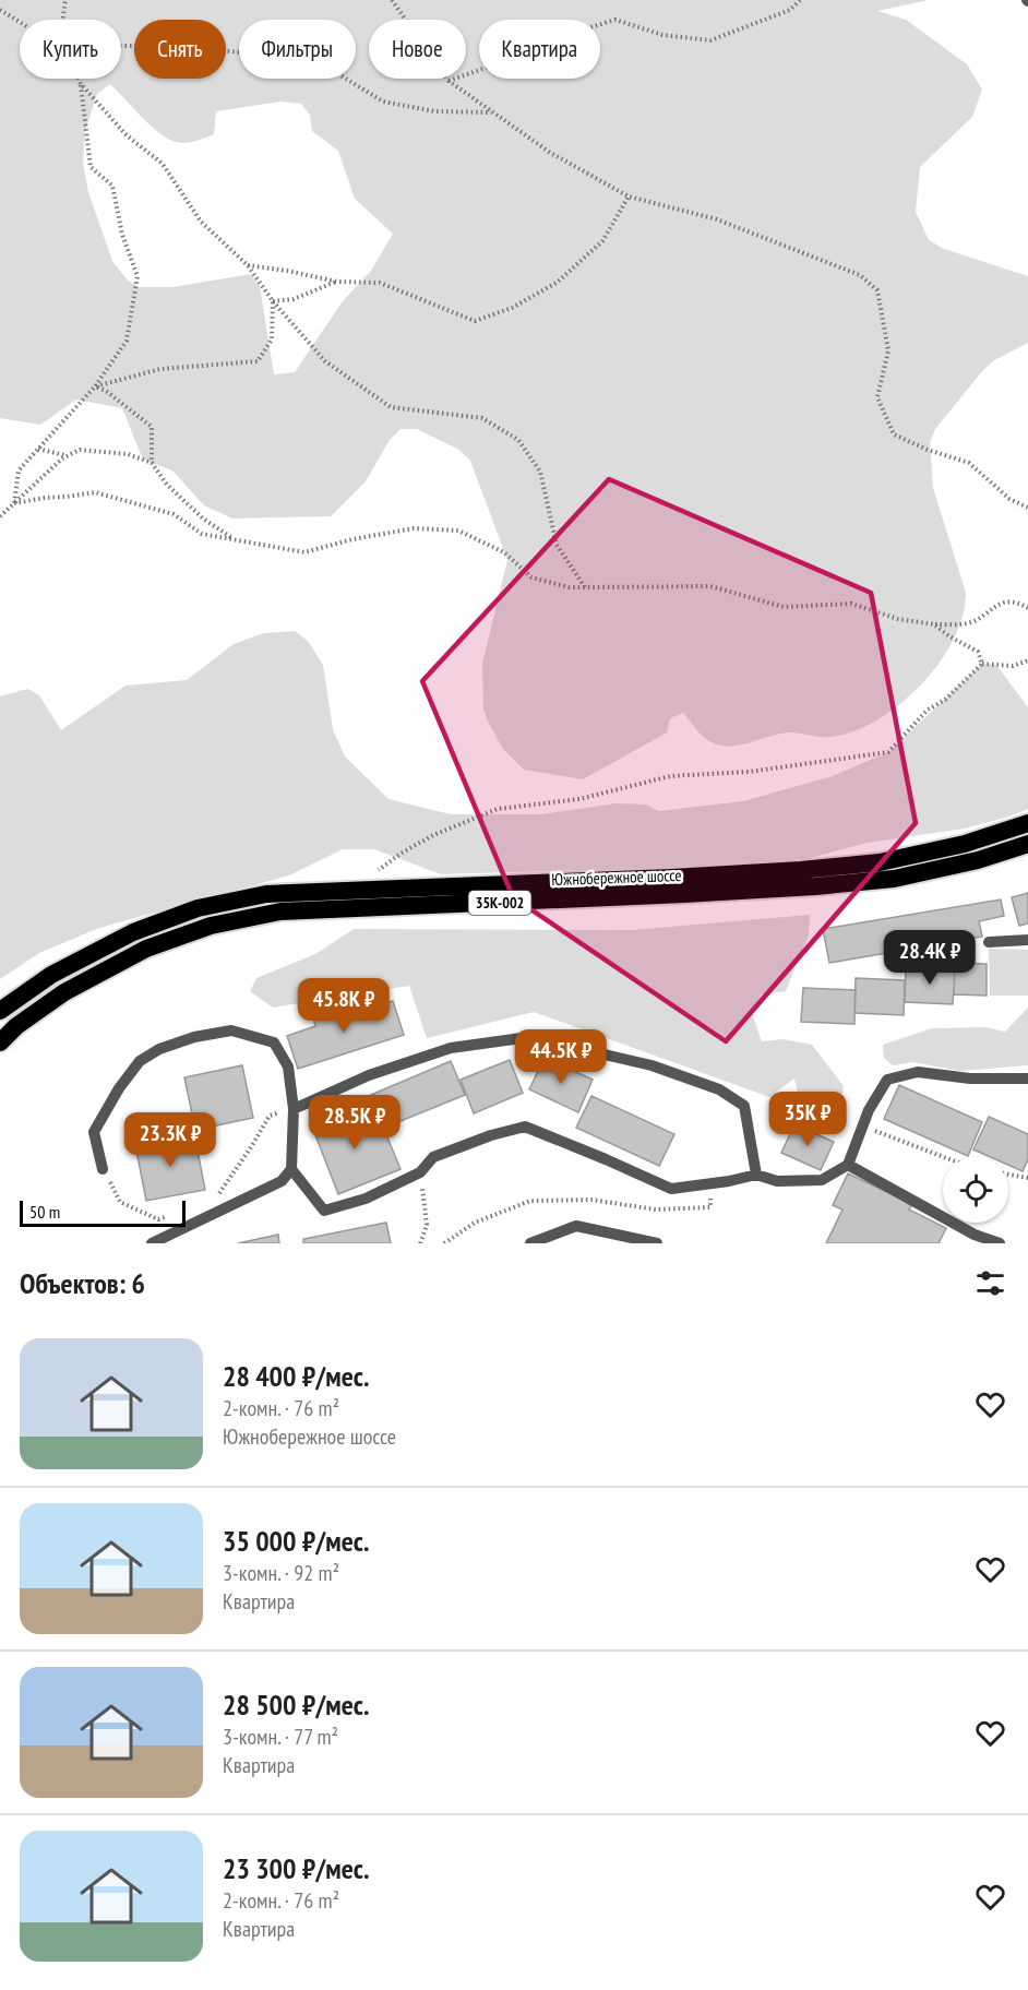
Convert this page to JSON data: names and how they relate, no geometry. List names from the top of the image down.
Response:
{
  "streets": {
    "highway": ["Южнобережное шоссе", "35К-002"]
  },
  "scale_bar": "50 m",
  "page": {
    "chip": [
      "Купить",
      "Снять",
      "Фильтры",
      "Новое",
      "Квартира"
    ],
    "price": [
      "28.4K ₽",
      "45.8K ₽",
      "44.5K ₽",
      "35K ₽",
      "28.5K ₽",
      "23.3K ₽"
    ],
    "scale": "50 m",
    "heading": "Объектов: 6",
    "list": [
      {
        "name": "28 400 ₽/мес.",
        "note": "2-комн. · 76 m² · Южнобережное шоссе"
      },
      {
        "name": "35 000 ₽/мес.",
        "note": "3-комн. · 92 m² · Квартира"
      },
      {
        "name": "28 500 ₽/мес.",
        "note": "3-комн. · 77 m² · Квартира"
      },
      {
        "name": "23 300 ₽/мес.",
        "note": "2-комн. · 76 m² · Квартира"
      }
    ]
  }
}
